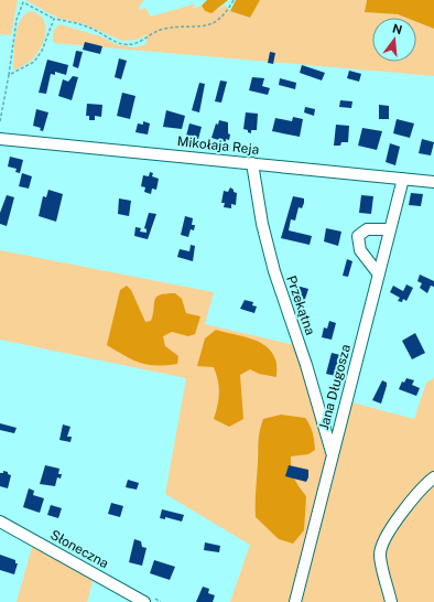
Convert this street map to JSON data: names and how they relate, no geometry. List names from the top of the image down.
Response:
{
  "streets": {
    "street": [
      "Mikołaja Reja",
      "Przekątna",
      "Jana Długosza",
      "Słoneczna"
    ]
  },
  "crossings": [
    ["Mikołaja Reja", "Przekątna"],
    ["Mikołaja Reja", "Jana Długosza"],
    ["Przekątna", "Jana Długosza"]
  ],
  "north": "top"
}
